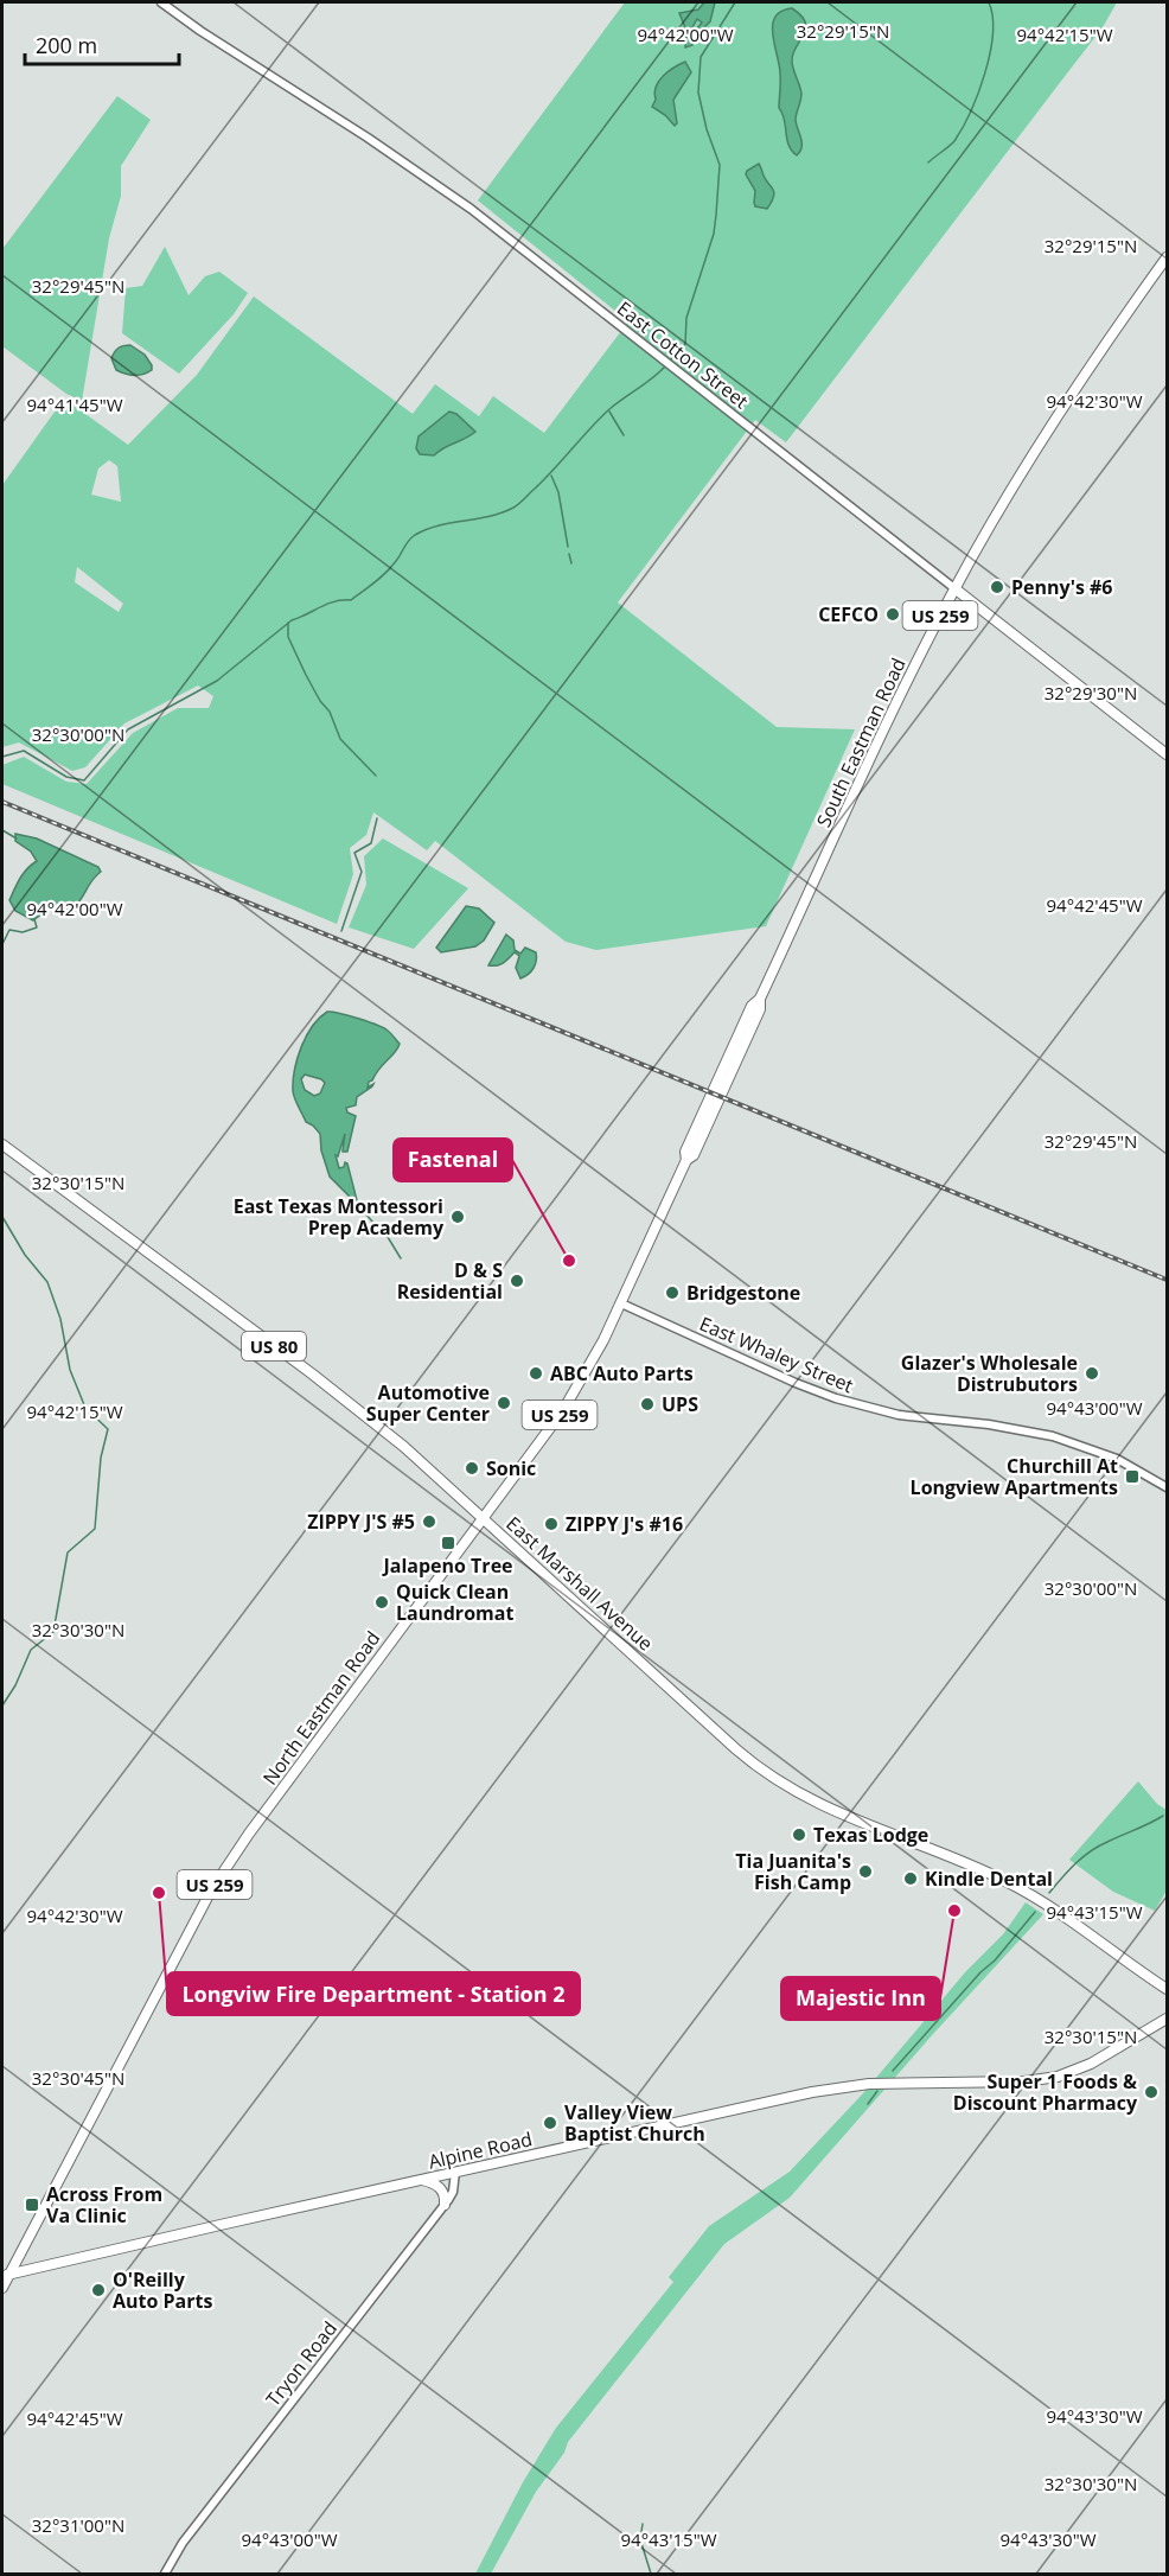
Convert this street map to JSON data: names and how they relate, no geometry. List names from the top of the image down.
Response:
{
  "streets": {
    "main road": [
      "East Cotton Street",
      "US 259",
      "South Eastman Road",
      "US 80",
      "East Marshall Avenue",
      "North Eastman Road",
      "Alpine Road"
    ],
    "street": ["East Whaley Street", "Tryon Road"]
  },
  "crossings": [
    ["East Cotton Street", "South Eastman Road"],
    ["South Eastman Road", "North Eastman Road"],
    ["East Whaley Street", "North Eastman Road"],
    ["East Marshall Avenue", "North Eastman Road"],
    ["North Eastman Road", "Alpine Road"],
    ["Alpine Road", "Tryon Road"]
  ],
  "places": {
    "other": [
      "Penny's #6",
      "CEFCO",
      "East Texas Montessori Prep Academy",
      "Fastenal",
      "D & S Residential",
      "Bridgestone",
      "ABC Auto Parts",
      "Glazer's Wholesale Distrubutors",
      "Automotive Super Center",
      "UPS",
      "Sonic",
      "ZIPPY J'S #5",
      "ZIPPY J's #16",
      "Quick Clean Laundromat",
      "Texas Lodge",
      "Tia Juanita's Fish Camp",
      "Kindle Dental",
      "Longviw Fire Department - Station 2",
      "Majestic Inn",
      "Super 1 Foods & Discount Pharmacy",
      "Valley View Baptist Church",
      "O'Reilly Auto Parts"
    ],
    "transit": ["Churchill At Longview Apartments", "Jalapeno Tree", "Across From Va Clinic"]
  },
  "scale_bar": "200 m",
  "coordinates": [
    "32°29'15\"N",
    "94°42'00\"W",
    "94°42'15\"W",
    "32°29'45\"N",
    "94°42'30\"W",
    "94°41'45\"W",
    "32°29'30\"N",
    "32°30'00\"N",
    "94°42'45\"W",
    "32°30'15\"N",
    "94°43'00\"W",
    "32°30'30\"N",
    "94°43'15\"W",
    "32°30'45\"N",
    "94°43'30\"W",
    "32°31'00\"N"
  ]
}
